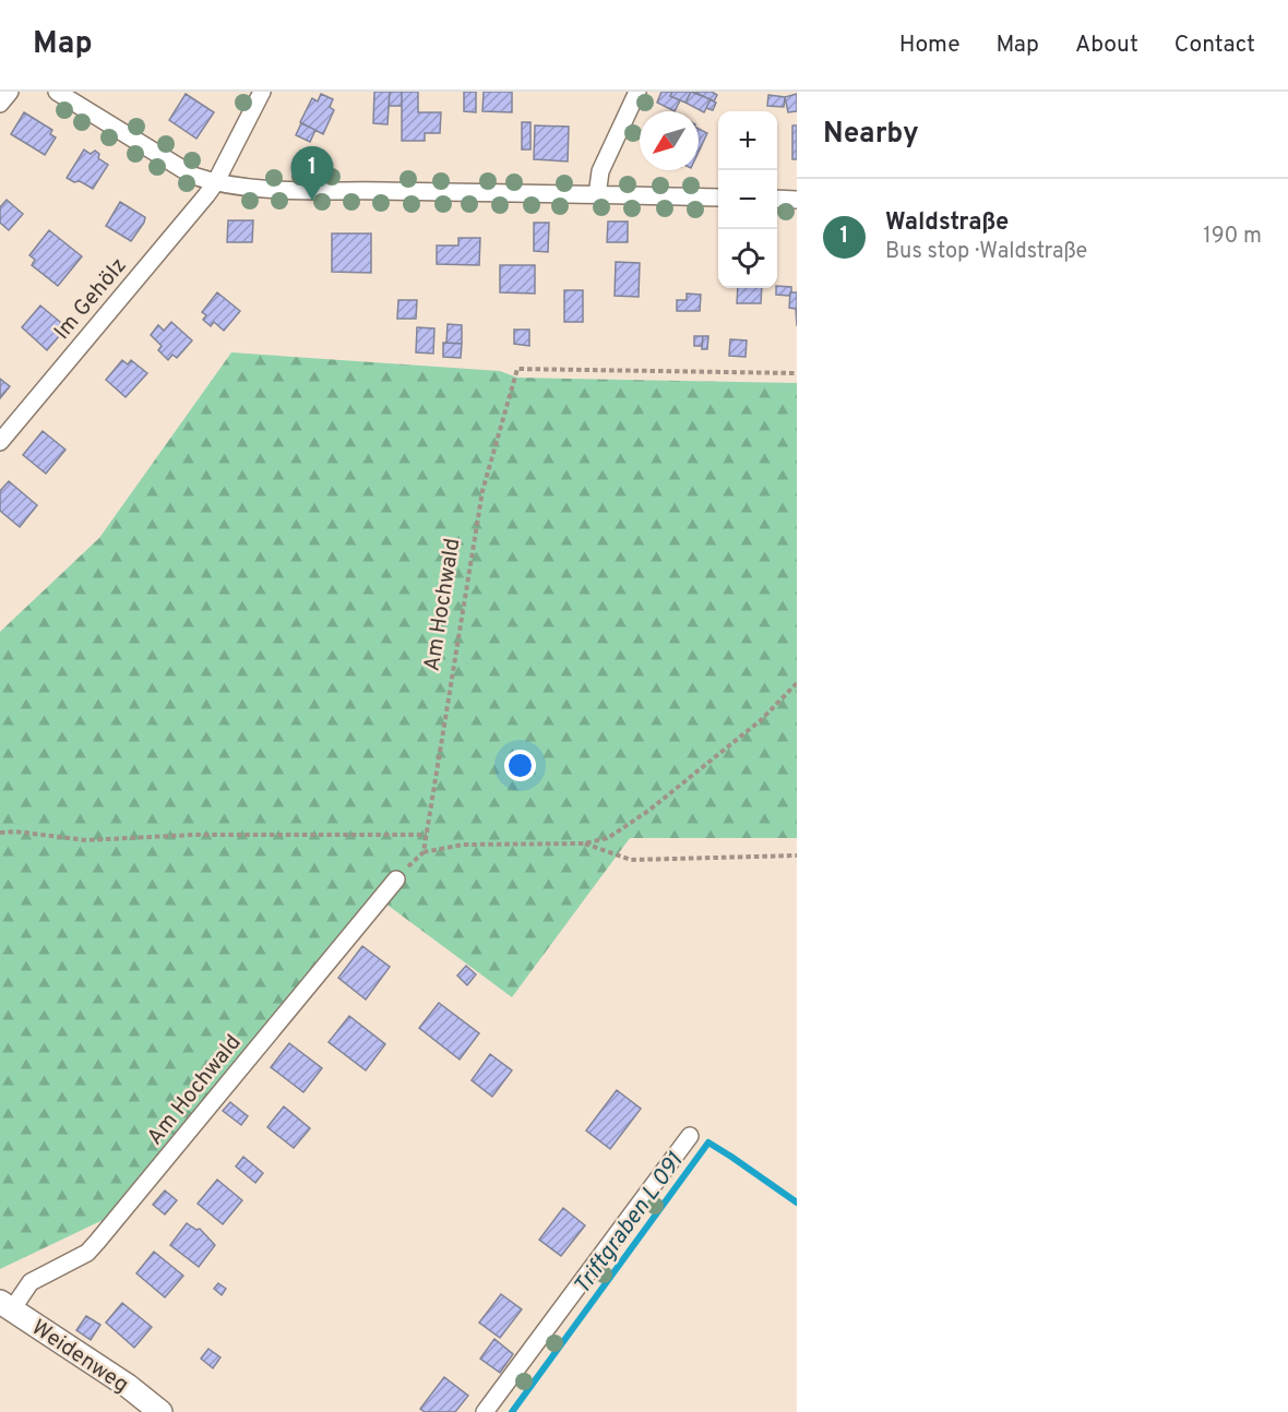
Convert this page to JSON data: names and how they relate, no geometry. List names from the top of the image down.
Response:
{
  "streets": {
    "street": ["Im Gehölz", "Am Hochwald", "Weidenweg"]
  },
  "crossings": [
    ["Am Hochwald", "Weidenweg"]
  ],
  "water": ["Triftgraben L 091"],
  "north": "bottom left",
  "page": {
    "header": "Map",
    "nav": [
      "Home",
      "Map",
      "About",
      "Contact"
    ],
    "heading": "Nearby",
    "map_buttons": ["+", "−"],
    "pins": "1",
    "list": [
      {
        "mark": "1",
        "name": "Waldstraße",
        "note": "Bus stop · Waldstraße",
        "value": "190 m"
      }
    ]
  }
}
